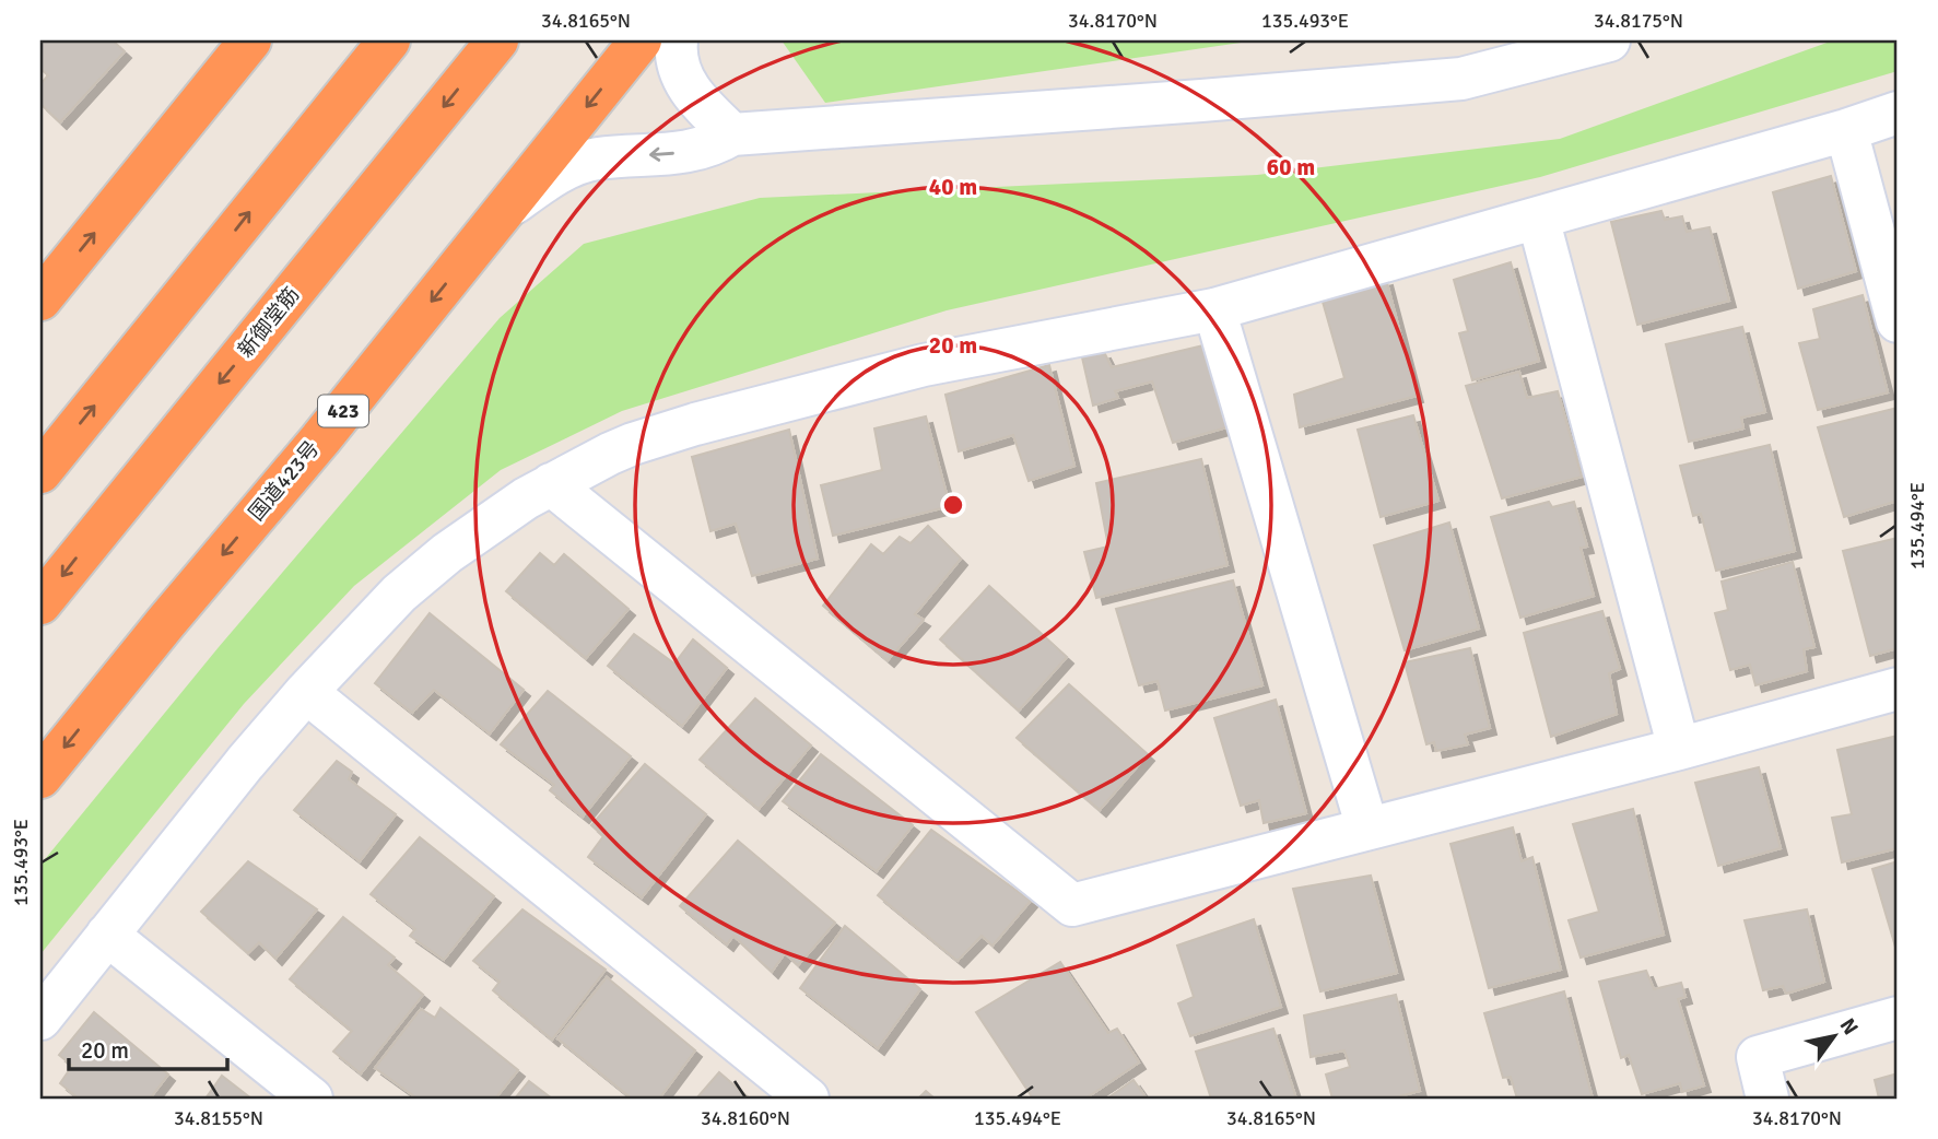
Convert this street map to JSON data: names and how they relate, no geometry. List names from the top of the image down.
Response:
{
  "streets": {
    "highway": ["新御堂筋", "423", "国道423号"]
  },
  "scale_bar": "20 m",
  "north": "top right",
  "coordinates": [
    "34.8165°N",
    "34.8170°N",
    "135.493°E",
    "34.8175°N",
    "135.494°E",
    "34.8155°N",
    "34.8160°N"
  ],
  "rings": ["60 m", "40 m", "20 m"]
}
